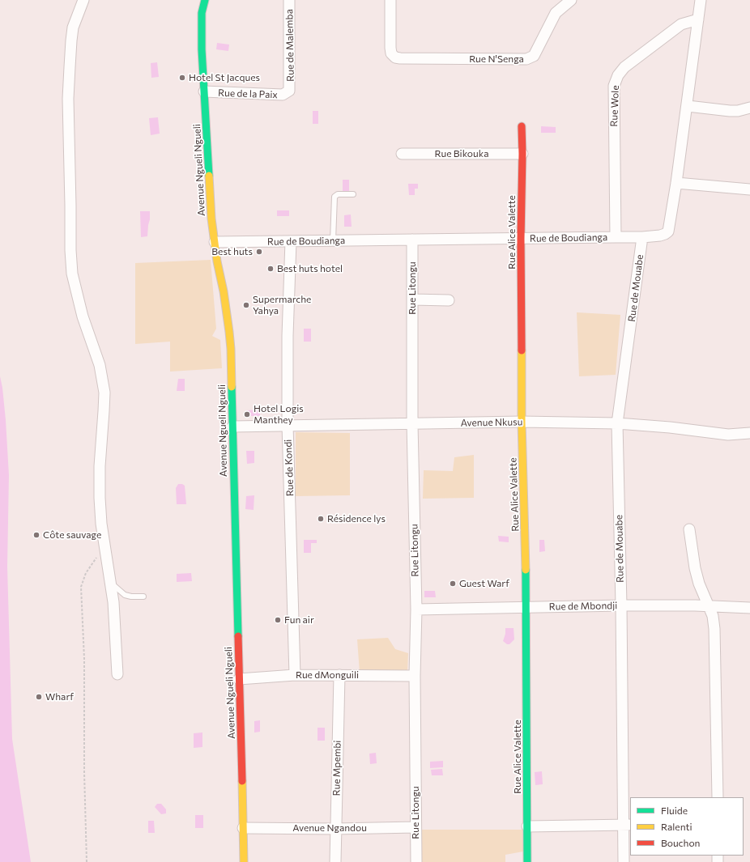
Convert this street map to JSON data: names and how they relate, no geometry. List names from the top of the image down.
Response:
{
  "streets": {
    "street": [
      "Rue de Malemba",
      "Rue N'Senga",
      "Rue de la Paix",
      "Rue Wole",
      "Rue Bikouka",
      "Avenue Ngueli Ngueli",
      "Rue Alice Valette",
      "Rue de Boudianga",
      "Rue Litongu",
      "Rue de Mouabe",
      "Avenue Nkusu",
      "Rue de Kondi",
      "Rue de Mbondji",
      "Rue dMonguili",
      "Rue Mpembi",
      "Avenue Ngandou"
    ]
  },
  "crossings": [
    ["Rue de Malemba", "Rue de la Paix"],
    ["Rue de la Paix", "Avenue Ngueli Ngueli"],
    ["Rue Wole", "Rue de Boudianga"],
    ["Rue Bikouka", "Rue Alice Valette"],
    ["Avenue Ngueli Ngueli", "Rue de Boudianga"],
    ["Avenue Ngueli Ngueli", "Avenue Nkusu"],
    ["Avenue Ngueli Ngueli", "Rue dMonguili"],
    ["Avenue Ngueli Ngueli", "Avenue Ngandou"],
    ["Rue Alice Valette", "Rue de Boudianga"],
    ["Rue Alice Valette", "Avenue Nkusu"],
    ["Rue Alice Valette", "Rue de Mbondji"],
    ["Rue de Boudianga", "Rue Litongu"],
    ["Rue de Boudianga", "Rue de Mouabe"],
    ["Rue de Boudianga", "Rue de Kondi"],
    ["Rue Litongu", "Avenue Nkusu"],
    ["Rue Litongu", "Rue de Mbondji"],
    ["Rue Litongu", "Rue dMonguili"],
    ["Rue Litongu", "Avenue Ngandou"],
    ["Rue de Mouabe", "Avenue Nkusu"],
    ["Rue de Mouabe", "Rue de Mbondji"],
    ["Avenue Nkusu", "Rue de Kondi"],
    ["Rue de Kondi", "Rue dMonguili"],
    ["Rue dMonguili", "Rue Mpembi"],
    ["Rue Mpembi", "Avenue Ngandou"]
  ],
  "places": [
    "Hotel St Jacques",
    "Best huts",
    "Best huts hotel",
    "Supermarche Yahya",
    "Hotel Logis Manthey",
    "Résidence lys",
    "Côte sauvage",
    "Guest Warf",
    "Fun air",
    "Wharf"
  ],
  "legend": ["Fluide", "Ralenti", "Bouchon"]
}
